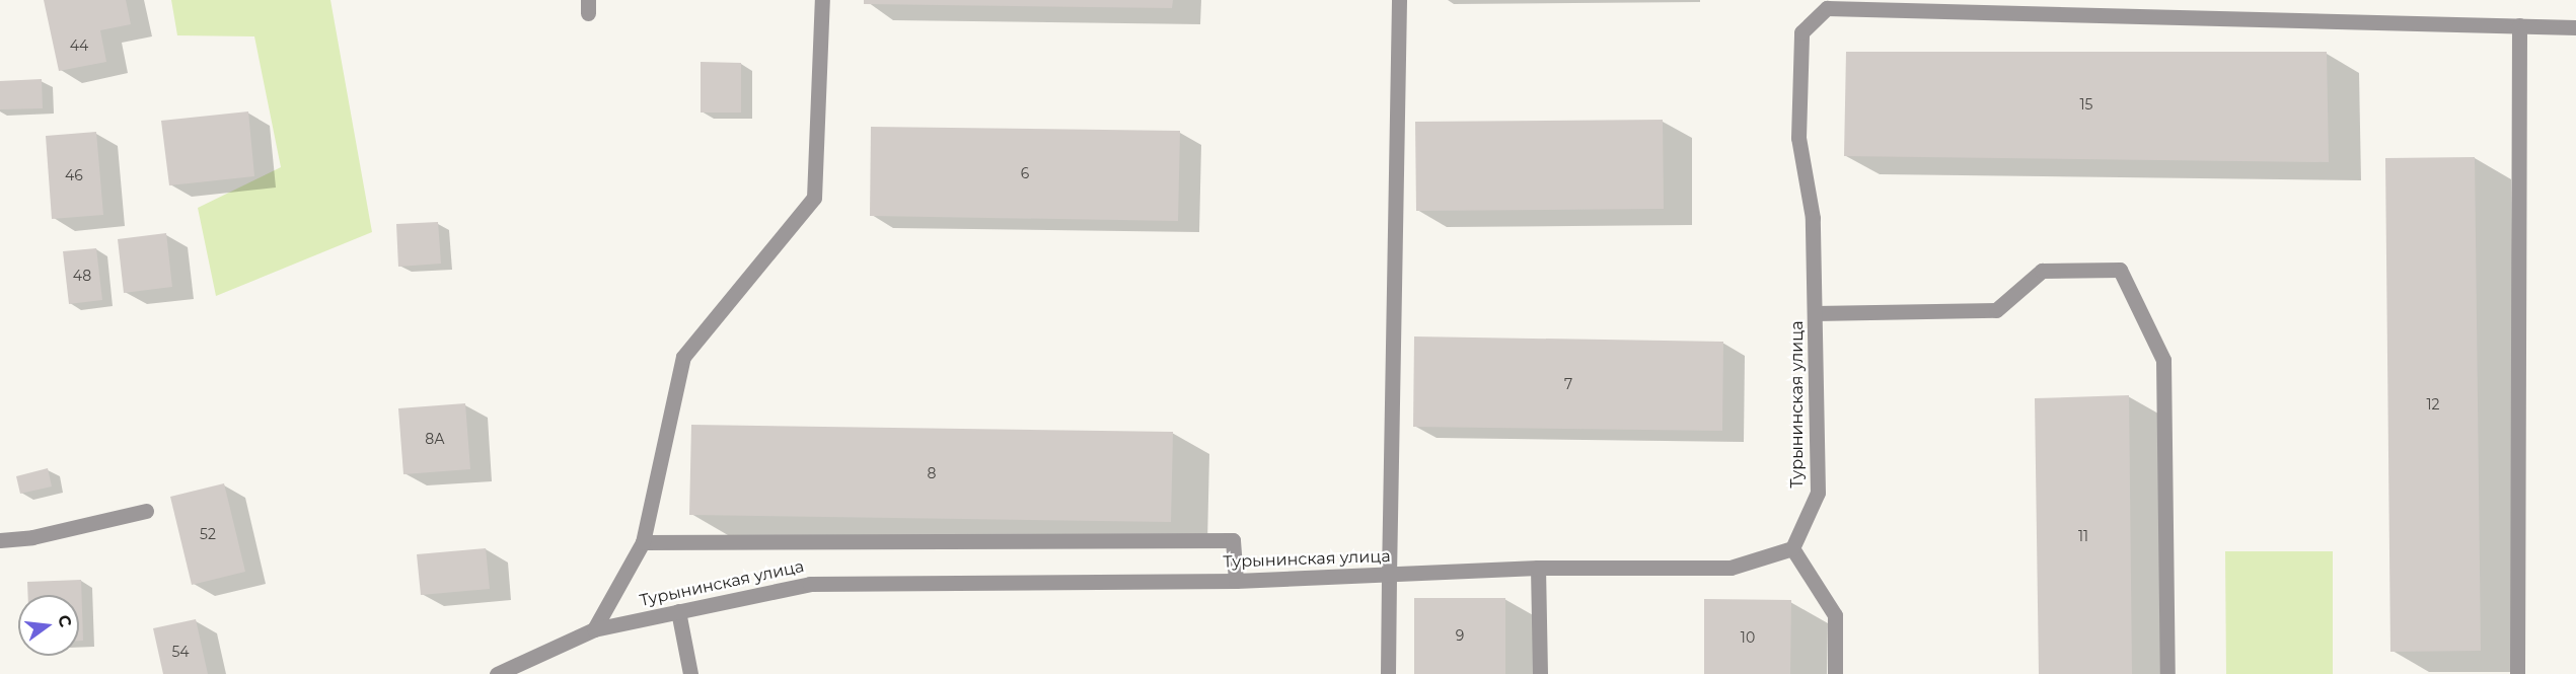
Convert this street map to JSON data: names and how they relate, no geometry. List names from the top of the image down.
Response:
{
  "streets": {
    "street": ["Турынинская улица"]
  },
  "house_numbers": [
    "44",
    "15",
    "6",
    "46",
    "48",
    "7",
    "12",
    "8А",
    "8",
    "52",
    "11",
    "9",
    "10",
    "54"
  ],
  "north": "right"
}
